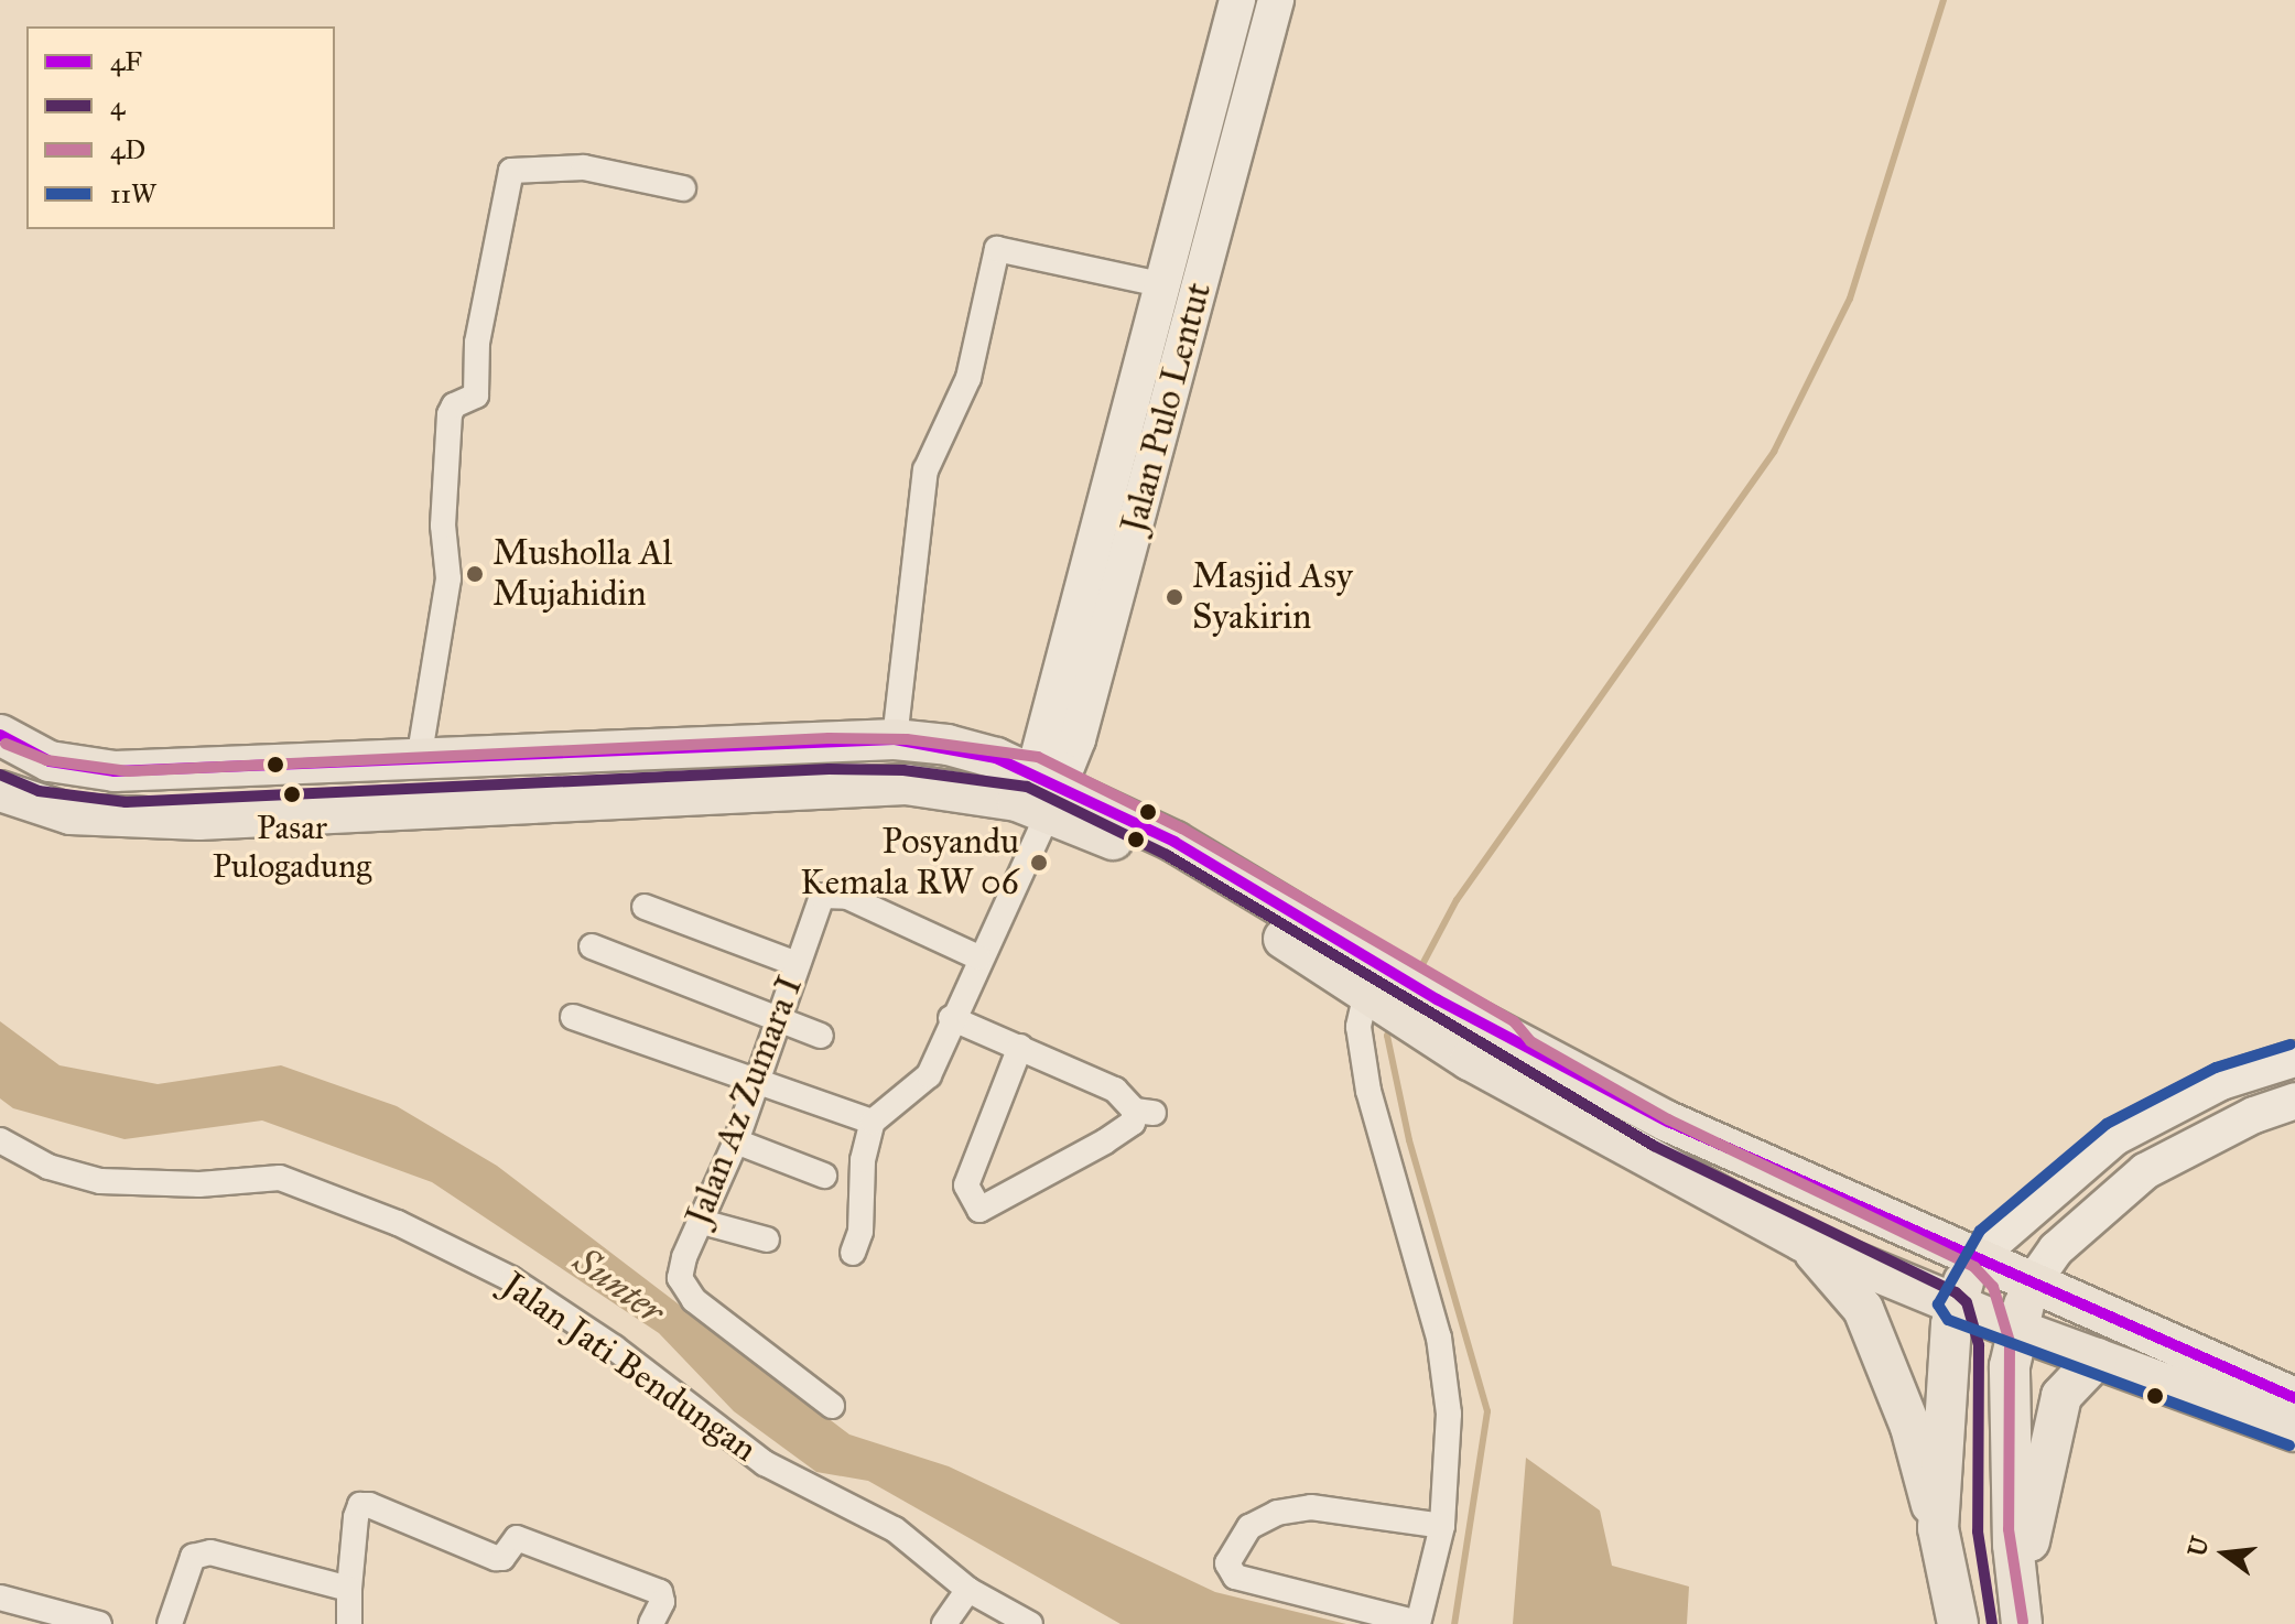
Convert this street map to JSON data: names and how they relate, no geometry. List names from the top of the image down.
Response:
{
  "streets": {
    "street": ["Jalan Pulo Lentut", "Jalan Az Zumara I", "Jalan Jati Bendungan"]
  },
  "water": ["Sunter"],
  "places": [
    "Musholla Al Mujahidin",
    "Masjid Asy Syakirin",
    "Pasar Pulogadung",
    "Posyandu Kemala RW 06"
  ],
  "lines": [
    "transit line 4F",
    "transit line 4D",
    "transit line 4",
    "transit line 11W"
  ],
  "legend": [
    "4F",
    "4",
    "4D",
    "11W"
  ],
  "north": "left"
}
